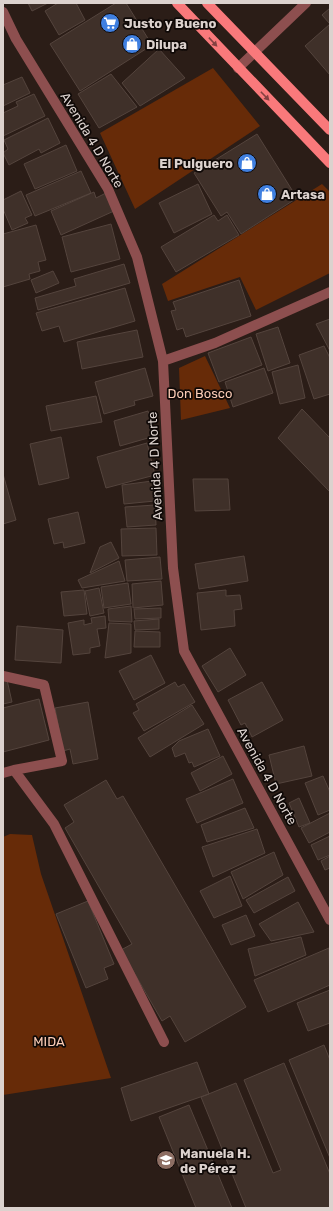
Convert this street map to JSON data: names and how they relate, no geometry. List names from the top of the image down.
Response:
{
  "streets": {
    "street": ["Avenida 4 D Norte"]
  },
  "parks": ["Don Bosco", "MIDA"],
  "places": {
    "supermarket": ["Justo y Bueno"],
    "shop": ["Dilupa", "El Pulguero", "Artasa"],
    "school or university": ["Manuela H. de Pérez"]
  }
}
